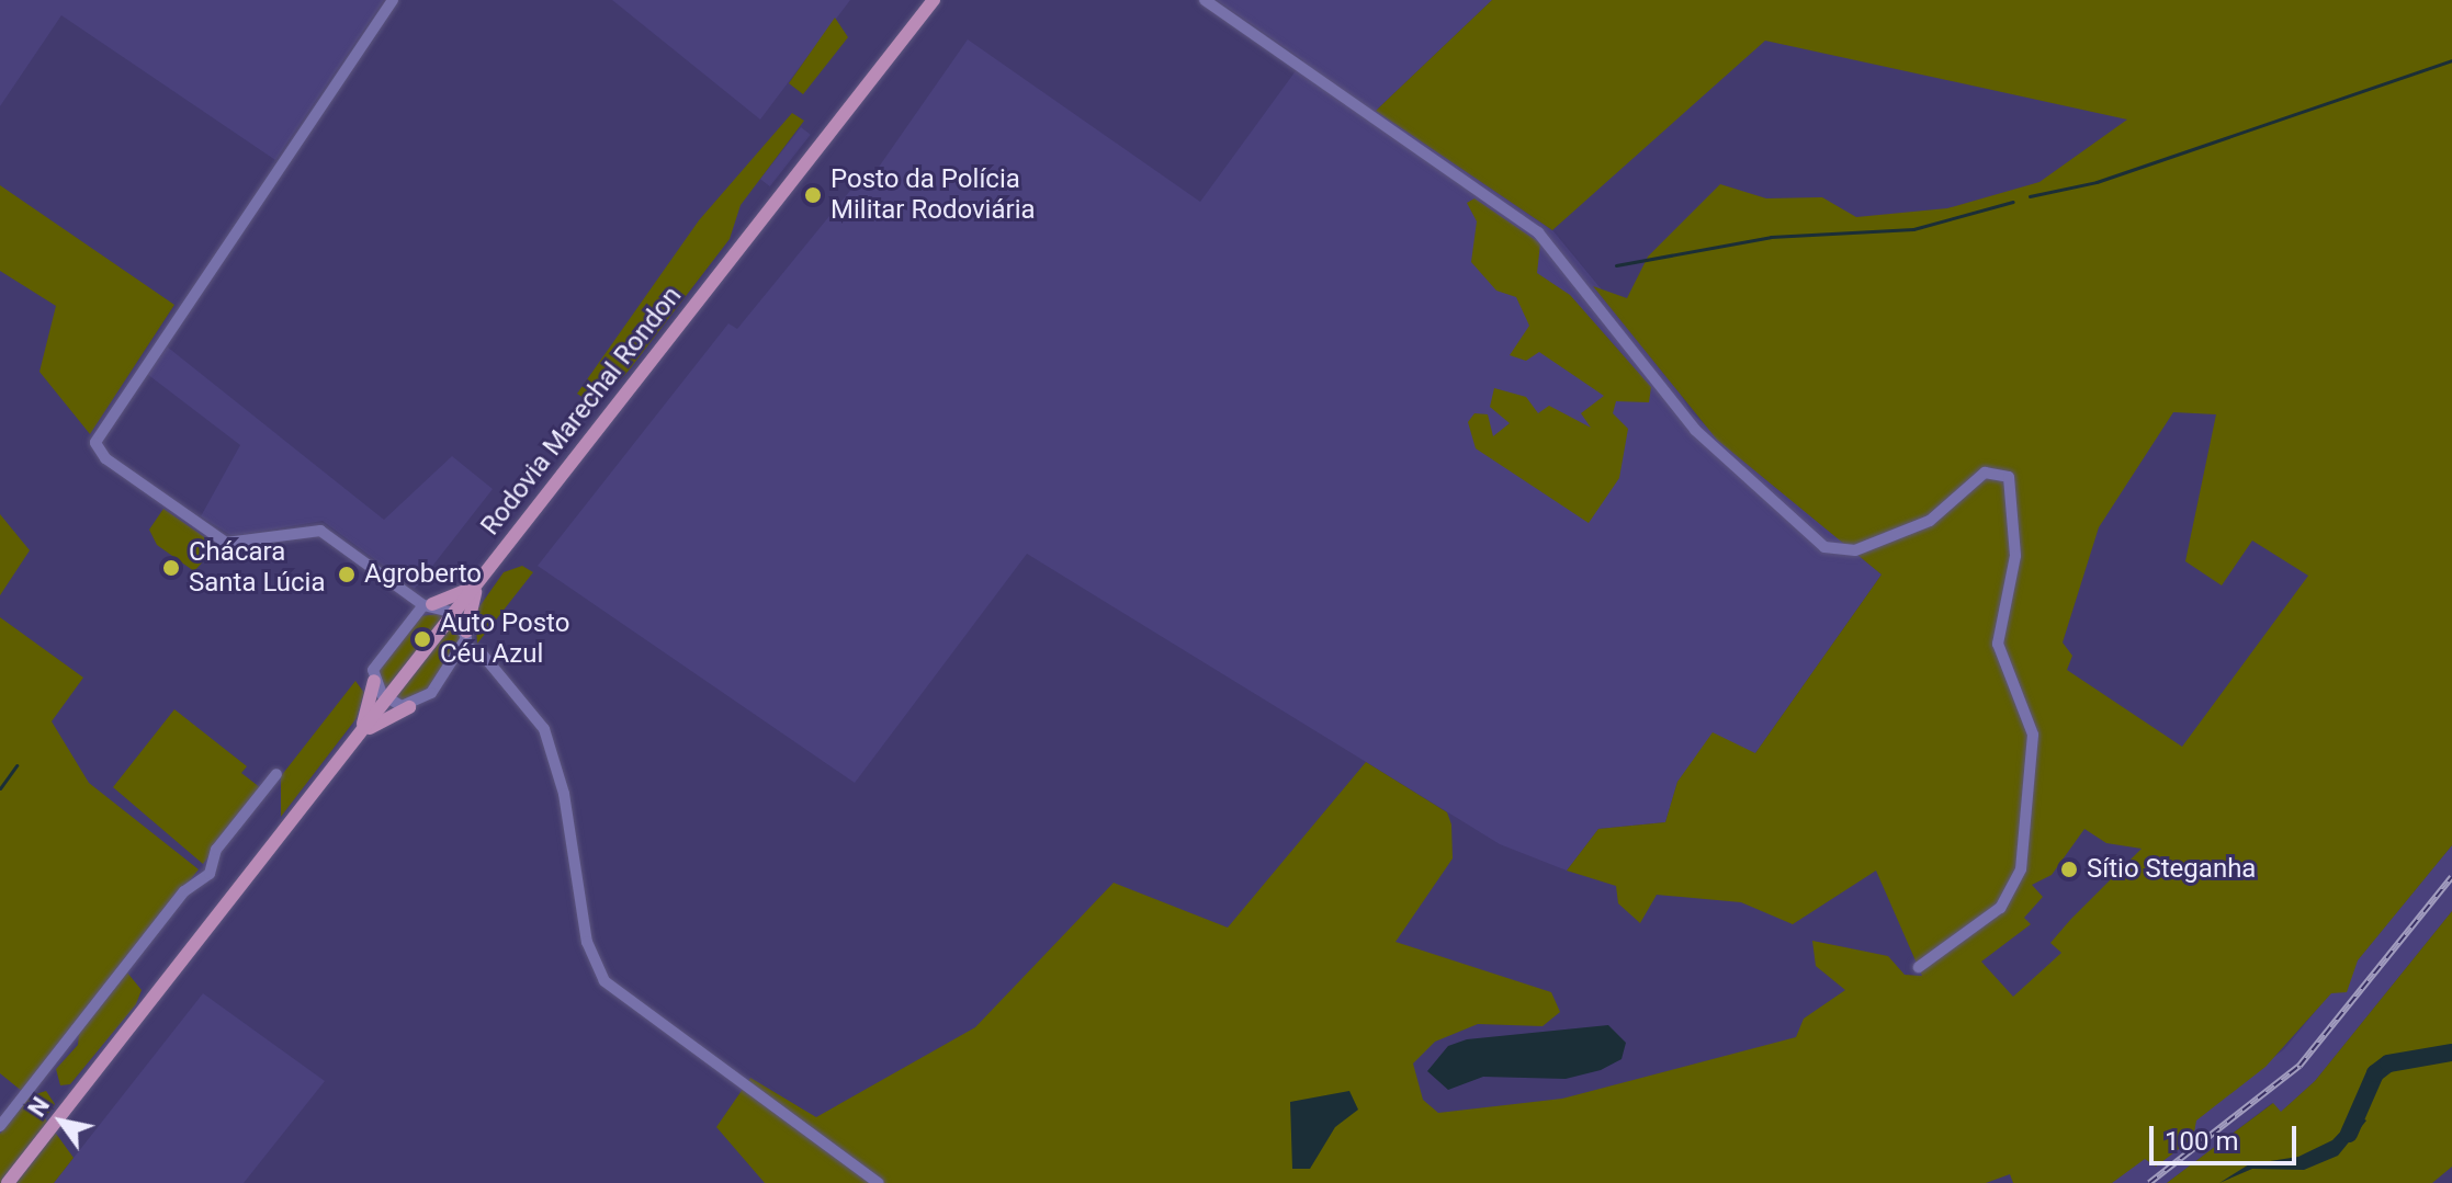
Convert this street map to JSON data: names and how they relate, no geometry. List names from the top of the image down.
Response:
{
  "streets": {
    "main road": ["Rodovia Marechal Rondon"]
  },
  "places": [
    "Posto da Polícia Militar Rodoviária",
    "Chácara Santa Lúcia",
    "Agroberto",
    "Auto Posto Céu Azul",
    "Sítio Steganha"
  ],
  "scale_bar": "100 m",
  "north": "top left"
}
